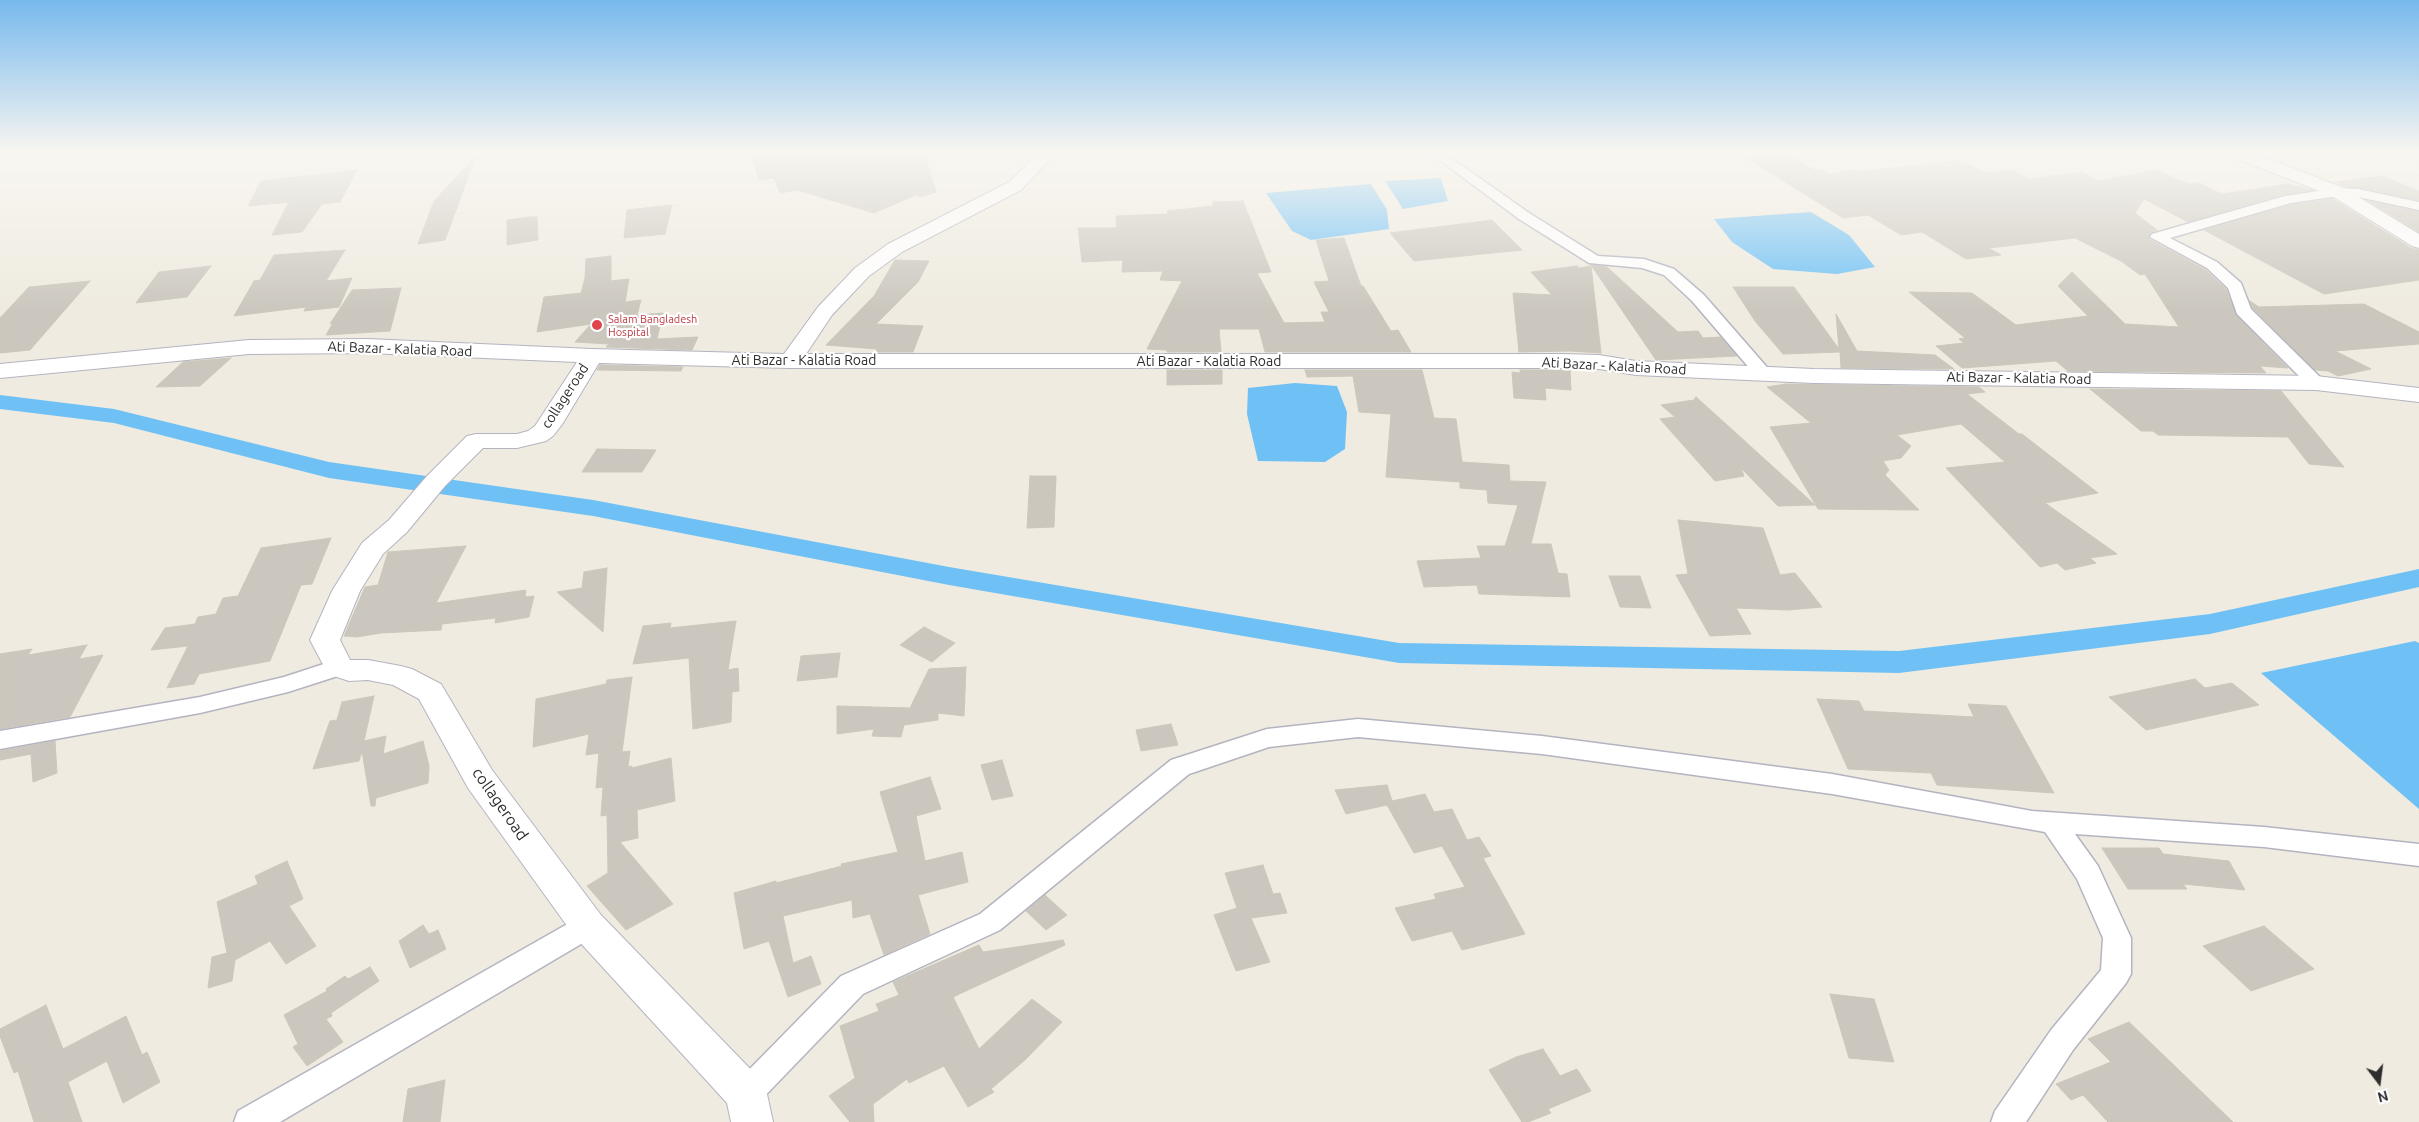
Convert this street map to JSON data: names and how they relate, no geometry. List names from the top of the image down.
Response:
{
  "streets": {
    "main road": ["Ati Bazar - Kalatia Road", "collageroad"]
  },
  "crossings": [
    ["Ati Bazar - Kalatia Road", "collageroad"]
  ],
  "places": ["Salam Bangladesh Hospital"],
  "north": "bottom"
}
